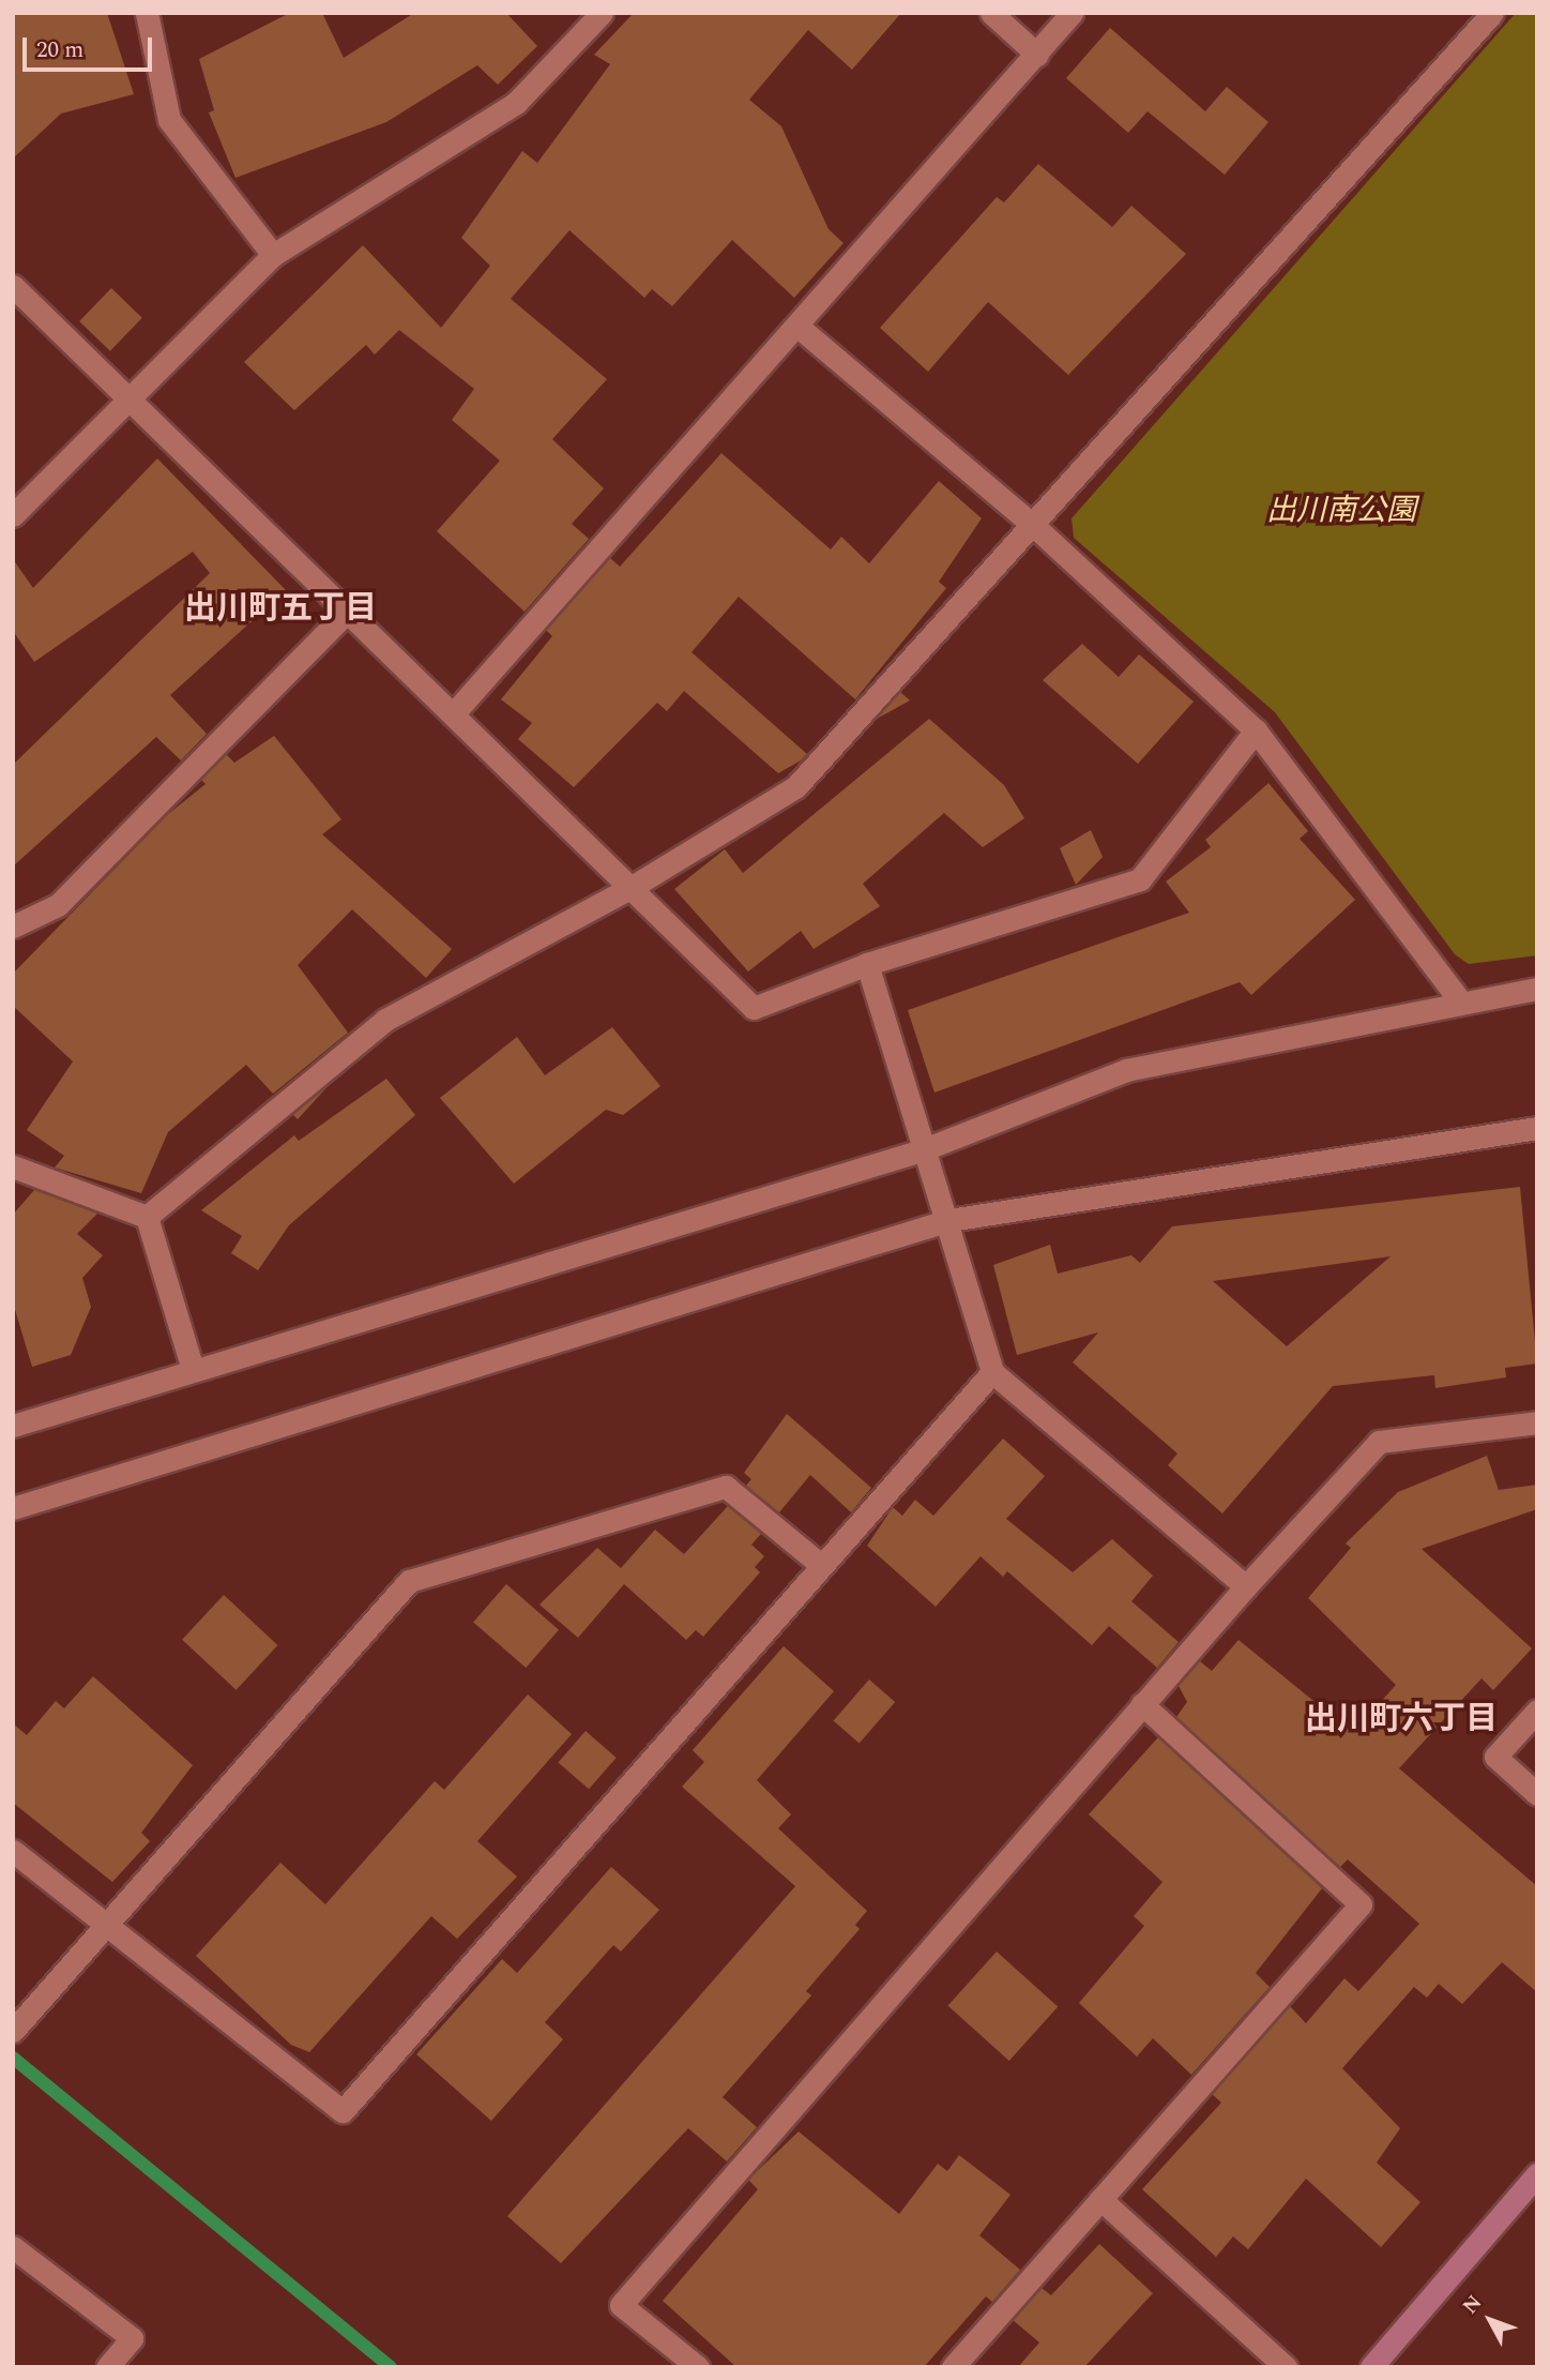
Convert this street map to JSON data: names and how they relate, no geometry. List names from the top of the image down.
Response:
{
  "districts": ["出川町五丁目", "出川町六丁目"],
  "parks": ["出川南公園"],
  "scale_bar": "20 m",
  "north": "top left"
}
